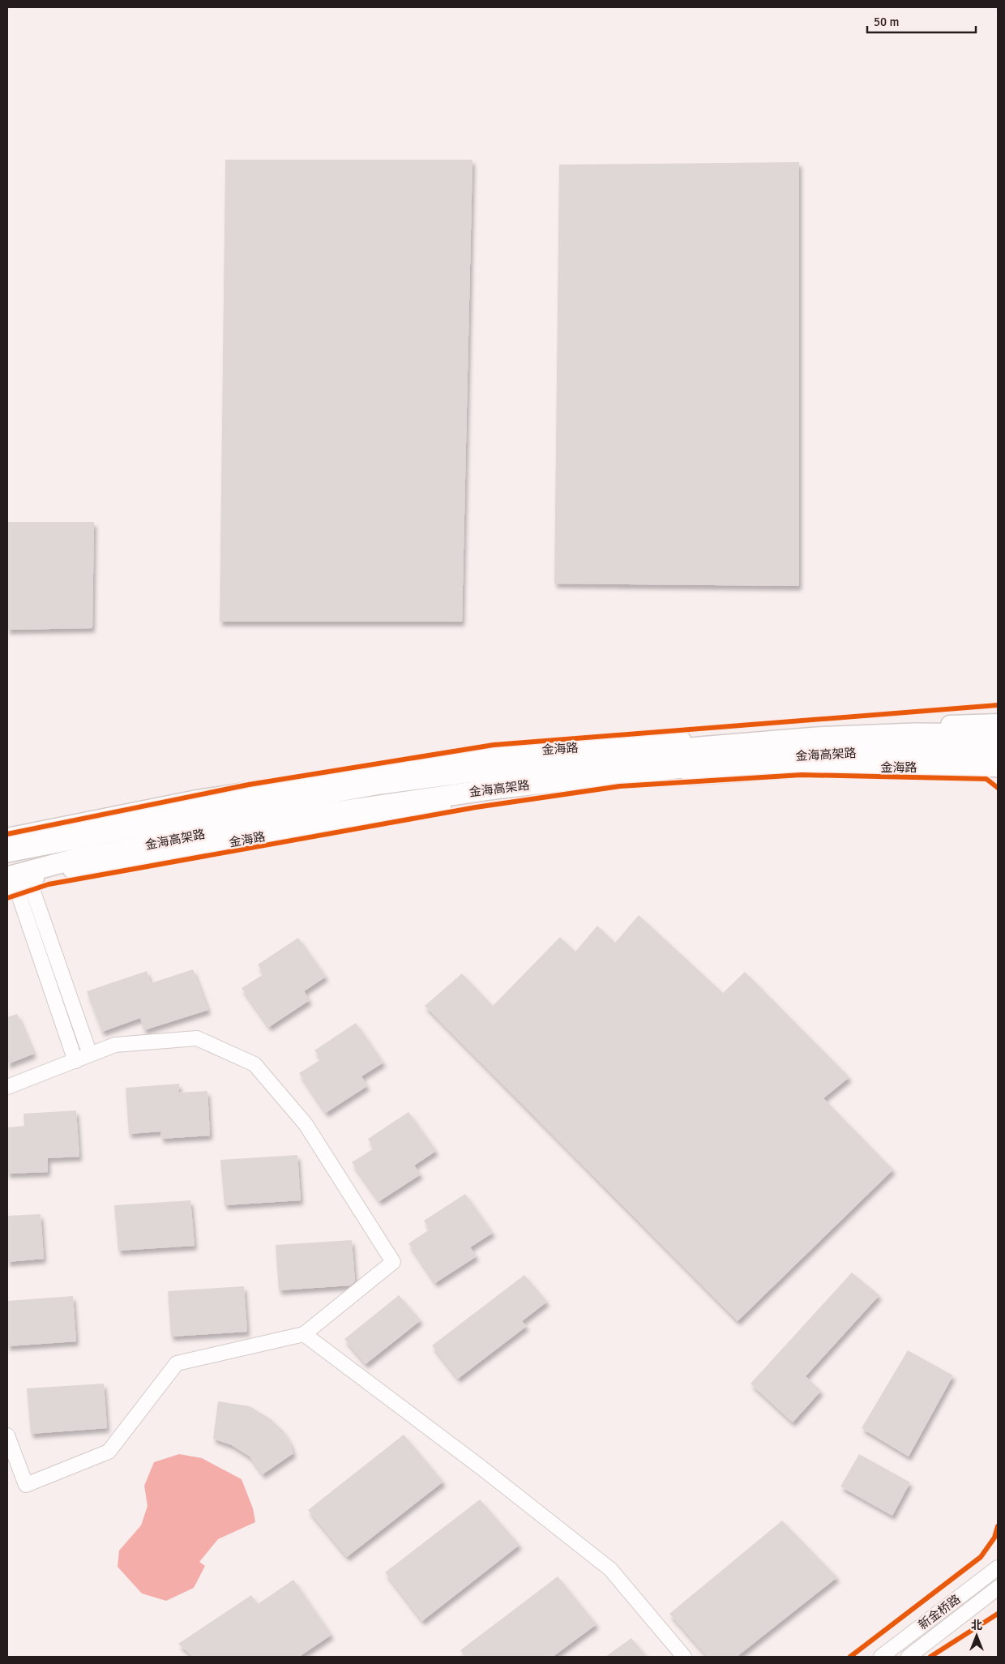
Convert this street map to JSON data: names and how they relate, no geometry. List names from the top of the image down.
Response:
{
  "streets": {
    "highway": ["金海高架路"],
    "main road": ["金海路"],
    "street": ["新金桥路"]
  },
  "crossings": [
    ["金海路", "金海高架路"]
  ],
  "scale_bar": "50 m",
  "north": "top"
}
